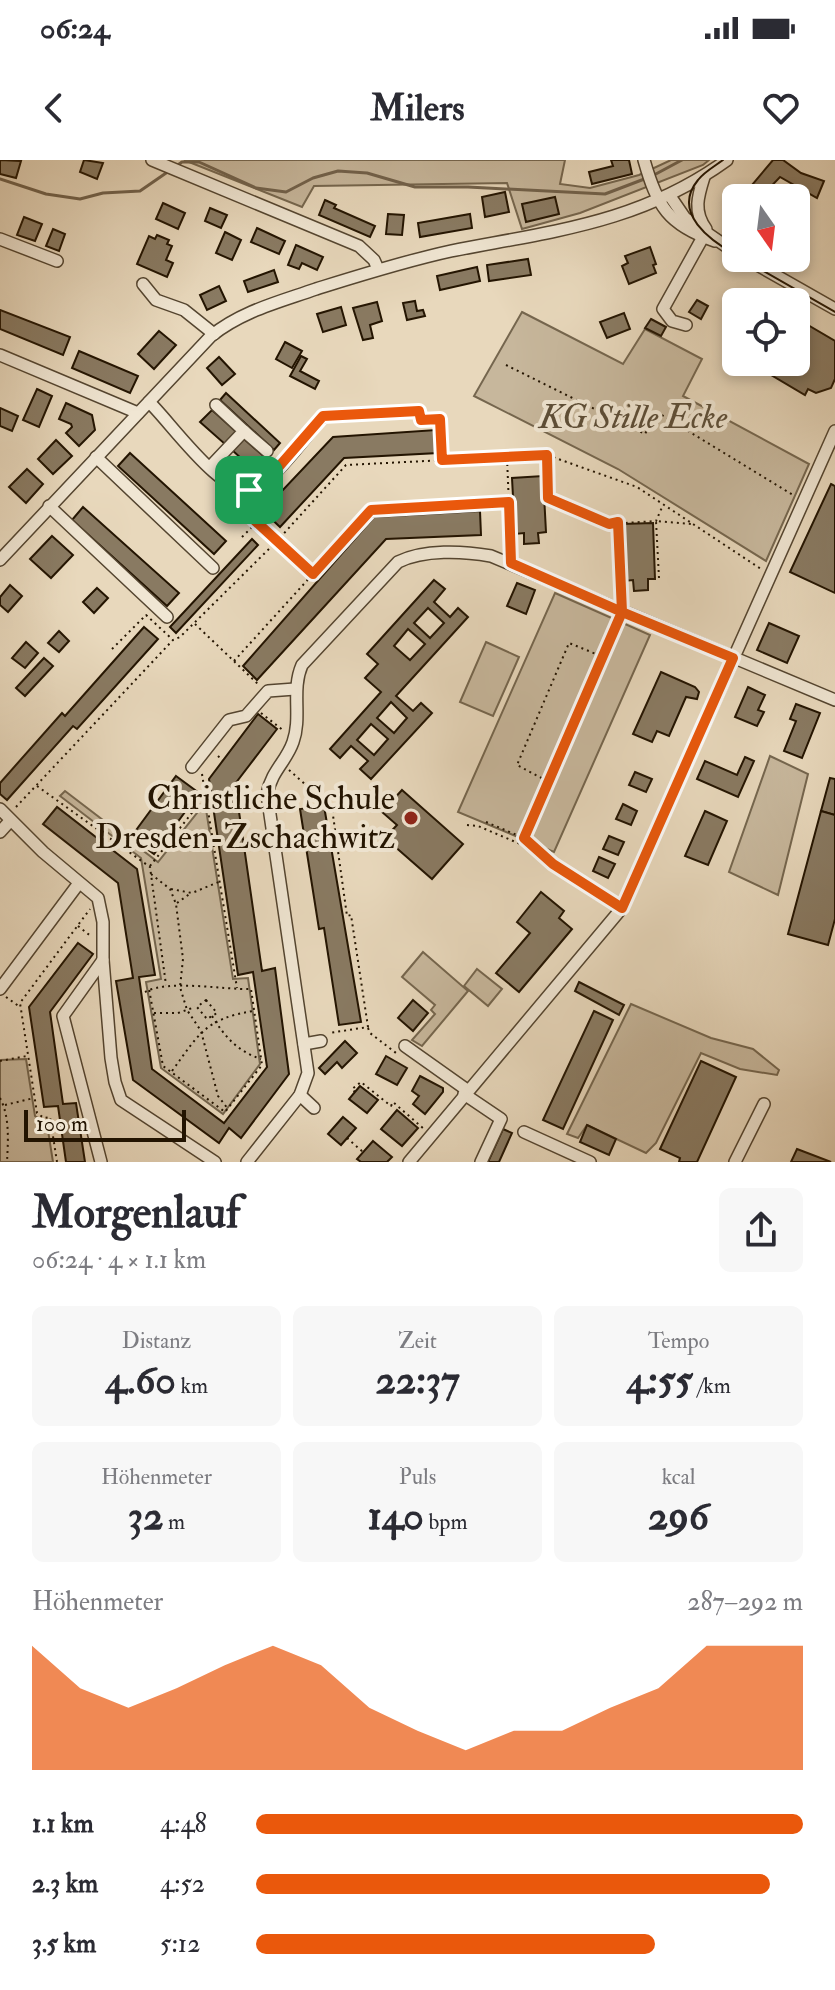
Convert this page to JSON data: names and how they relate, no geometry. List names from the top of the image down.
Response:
{
  "parks": ["KG Stille Ecke"],
  "places": ["Christliche Schule Dresden-Zschachwitz"],
  "scale_bar": "100 m",
  "north": "bottom",
  "page": {
    "status": "06:24",
    "header": "Milers",
    "scale": "100 m",
    "heading": ["Morgenlauf", "06:24 · 4 × 1.1 km"],
    "stats": [
      ["Distanz", "4.60 km"],
      ["Zeit", "22:37"],
      ["Tempo", "4:55 /km"],
      ["Höhenmeter", "32 m"],
      ["Puls", "140 bpm"],
      ["kcal", "296"]
    ],
    "chart": ["Höhenmeter", "287–292 m"],
    "list": [
      {
        "name": "1.1 km",
        "note": "4:48"
      },
      {
        "name": "2.3 km",
        "note": "4:52"
      },
      {
        "name": "3.5 km",
        "note": "5:12"
      }
    ]
  }
}
